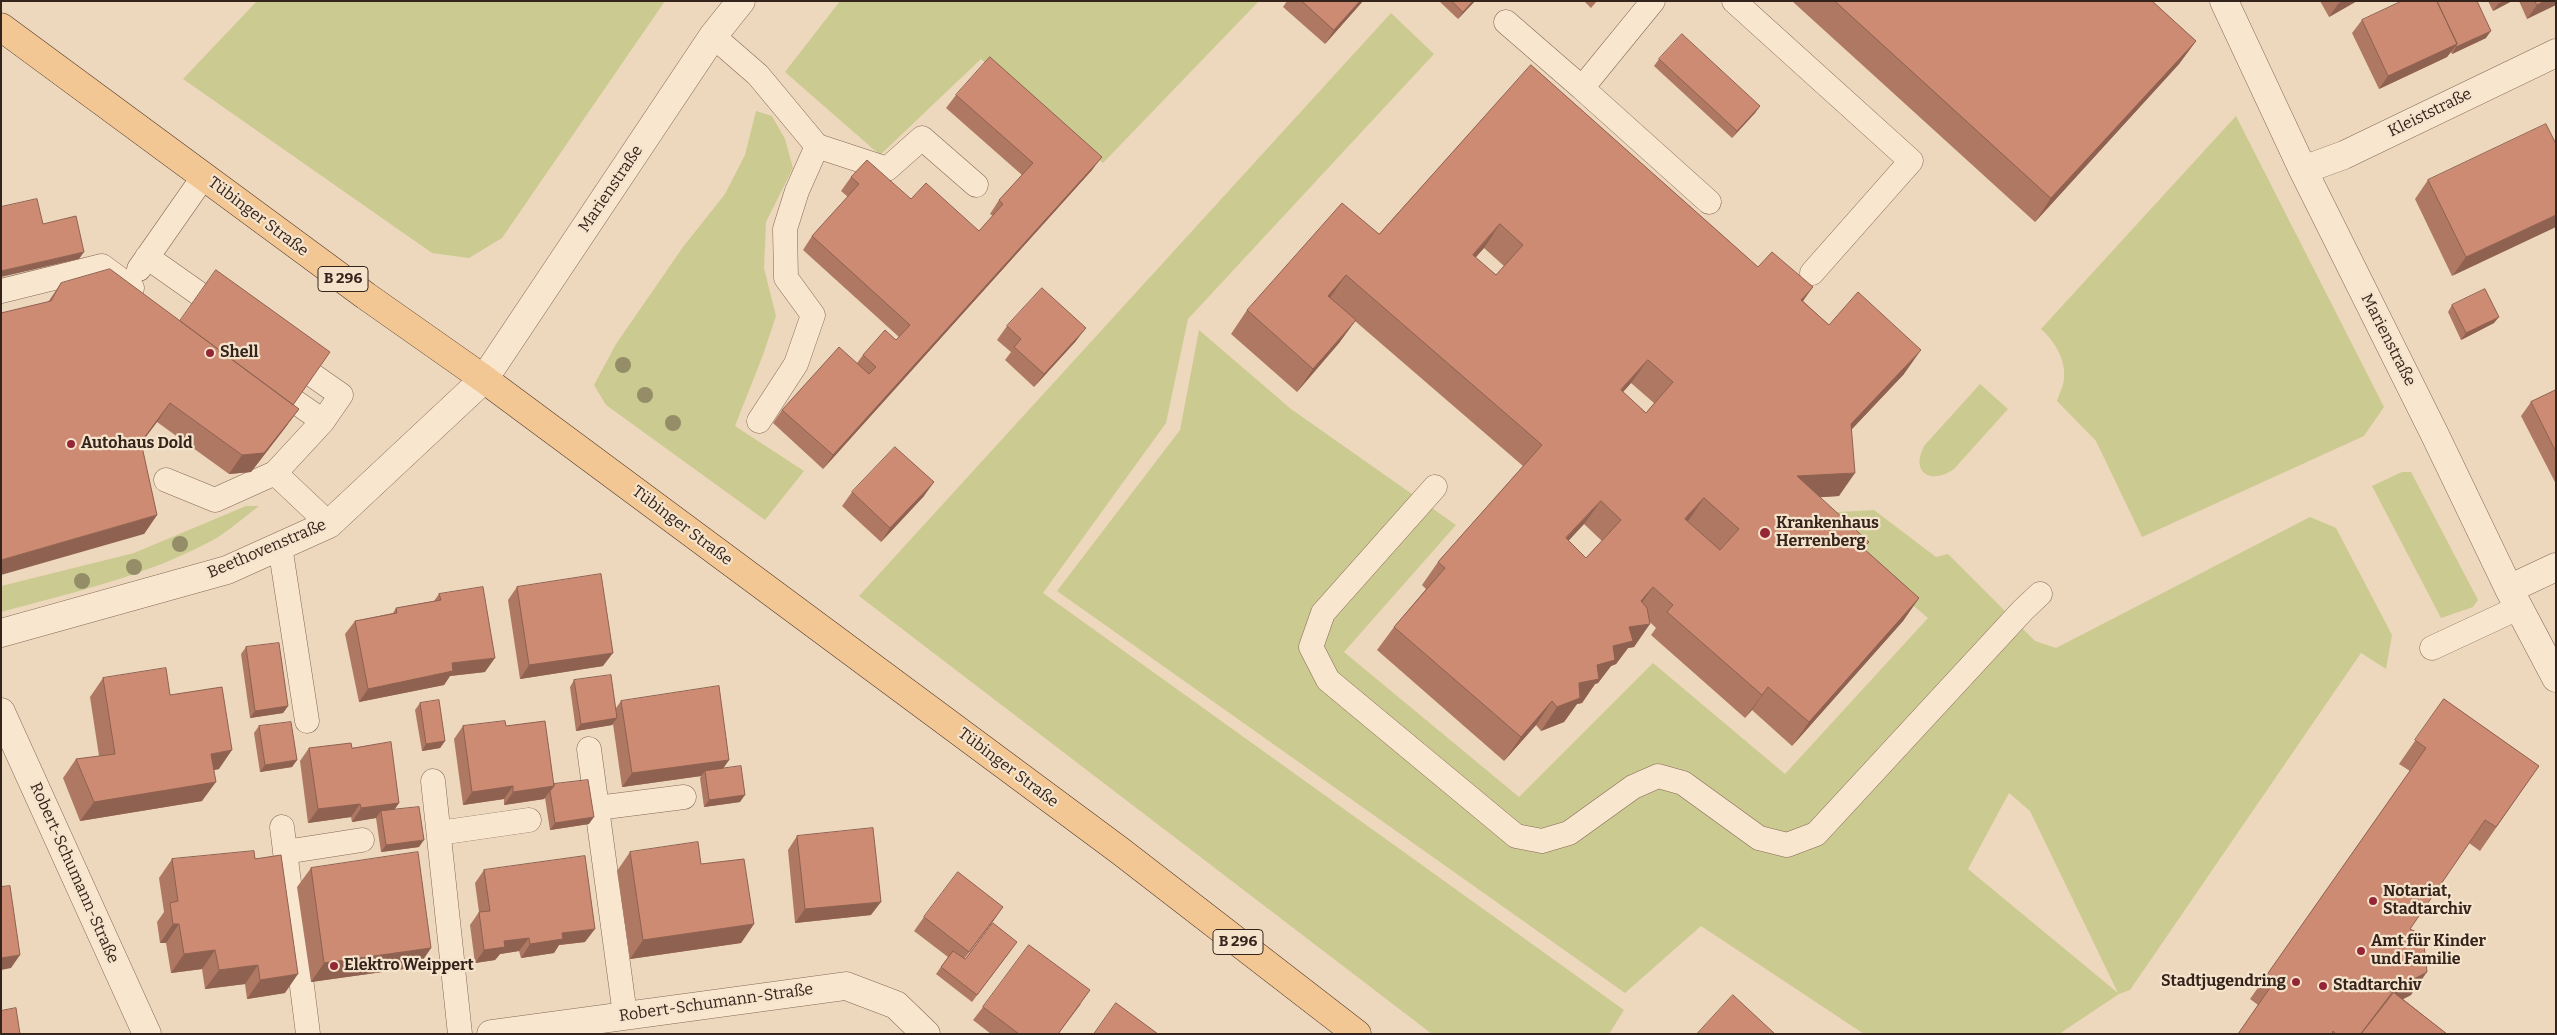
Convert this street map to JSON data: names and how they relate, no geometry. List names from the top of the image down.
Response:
{
  "streets": {
    "main road": ["Tübinger Straße", "B 296"],
    "street": [
      "Kleiststraße",
      "Marienstraße",
      "Beethovenstraße",
      "Robert-Schumann-Straße"
    ]
  },
  "crossings": [
    ["Kleiststraße", "Marienstraße"],
    ["Marienstraße", "Tübinger Straße"],
    ["Marienstraße", "Beethovenstraße"],
    ["Tübinger Straße", "Beethovenstraße"]
  ],
  "places": [
    "Shell",
    "Autohaus Dold",
    "Krankenhaus Herrenberg",
    "Notariat, Stadtarchiv",
    "Amt für Kinder und Familie",
    "Elektro Weippert",
    "Stadtjugendring",
    "Stadtarchiv"
  ]
}
